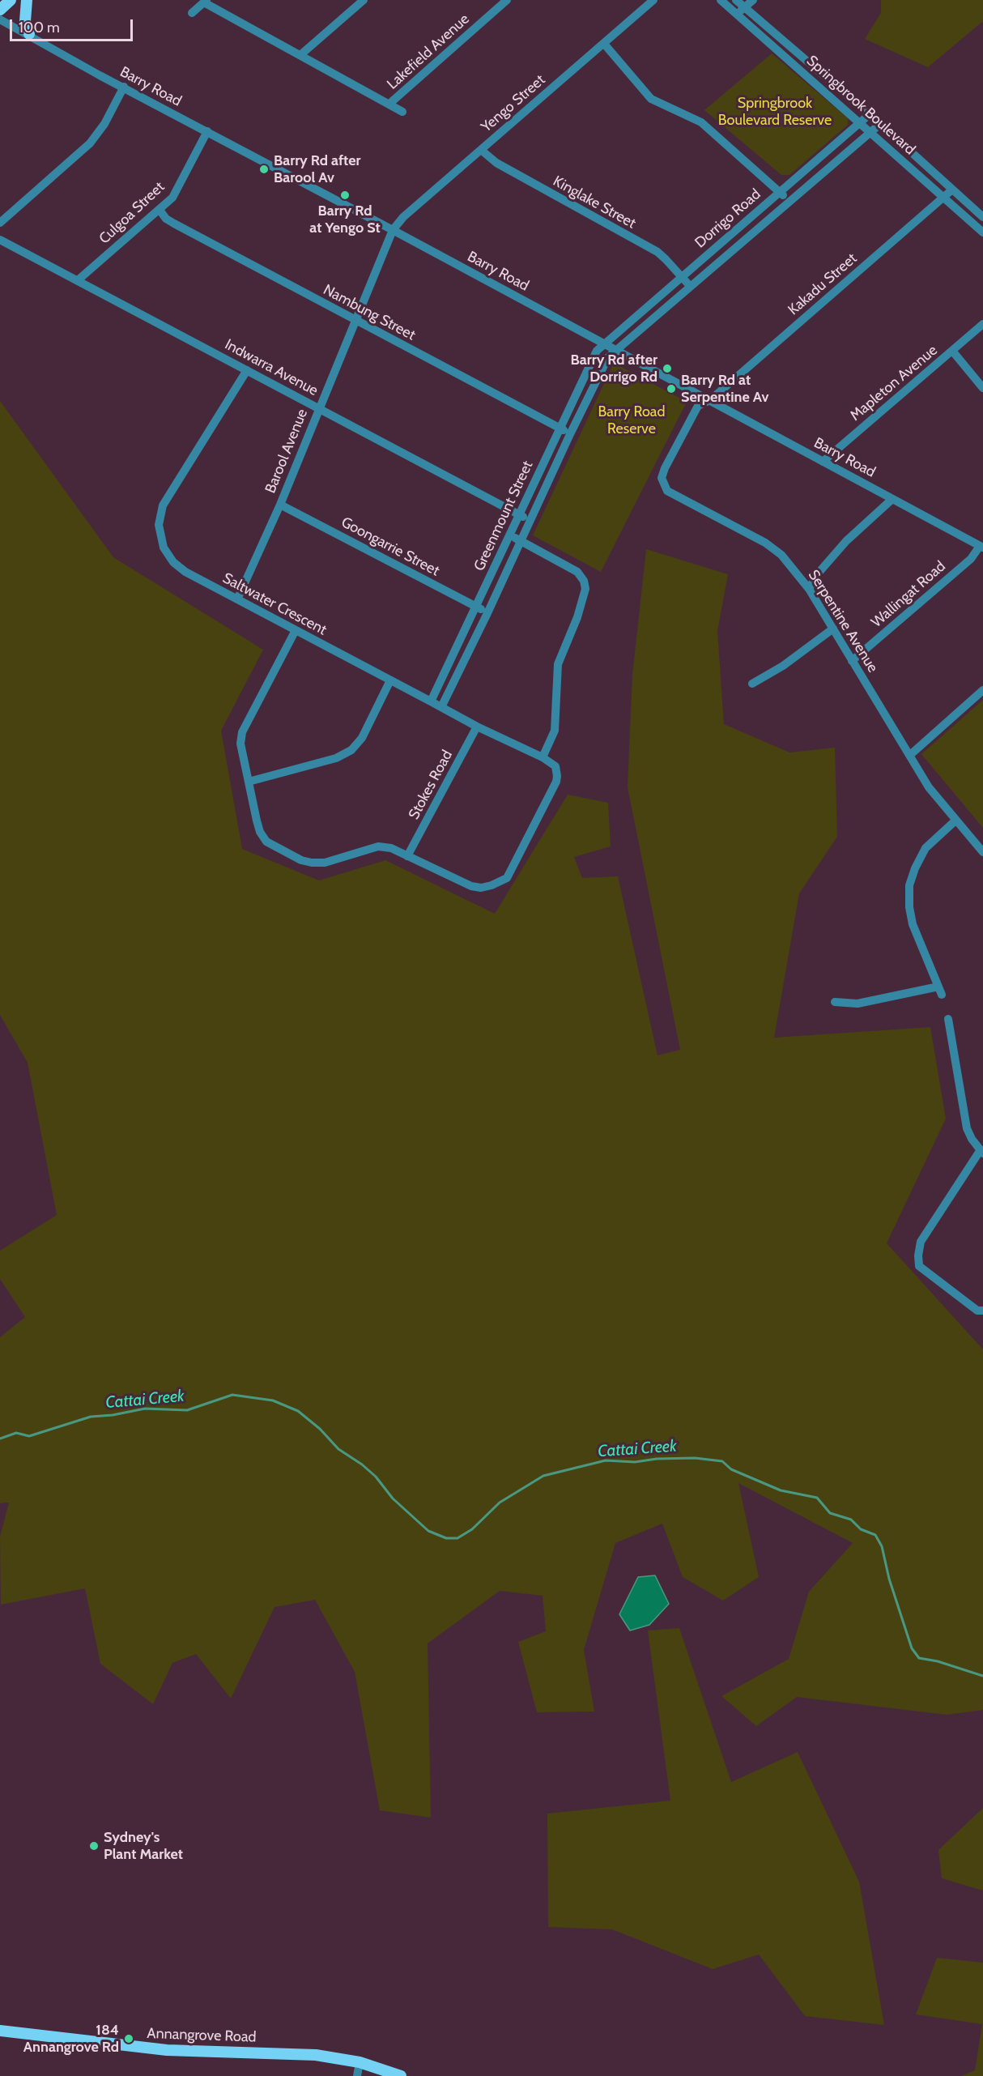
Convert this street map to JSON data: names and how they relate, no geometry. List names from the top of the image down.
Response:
{
  "streets": {
    "main road": ["Annangrove Road"],
    "street": [
      "Lakefield Avenue",
      "Barry Road",
      "Yengo Street",
      "Springbrook Boulevard",
      "Kinglake Street",
      "Culgoa Street",
      "Dorrigo Road",
      "Kakadu Street",
      "Nambung Street",
      "Indwarra Avenue",
      "Mapleton Avenue",
      "Barool Avenue",
      "Greenmount Street",
      "Goongarrie Street",
      "Wallingat Road",
      "Saltwater Crescent",
      "Serpentine Avenue",
      "Stokes Road"
    ]
  },
  "crossings": [
    ["Barry Road", "Yengo Street"],
    ["Barry Road", "Culgoa Street"],
    ["Barry Road", "Dorrigo Road"],
    ["Barry Road", "Kakadu Street"],
    ["Barry Road", "Mapleton Avenue"],
    ["Barry Road", "Barool Avenue"],
    ["Barry Road", "Greenmount Street"],
    ["Barry Road", "Wallingat Road"],
    ["Barry Road", "Serpentine Avenue"],
    ["Yengo Street", "Kinglake Street"],
    ["Yengo Street", "Barool Avenue"],
    ["Springbrook Boulevard", "Dorrigo Road"],
    ["Springbrook Boulevard", "Kakadu Street"],
    ["Kinglake Street", "Dorrigo Road"],
    ["Culgoa Street", "Nambung Street"],
    ["Culgoa Street", "Indwarra Avenue"],
    ["Dorrigo Road", "Greenmount Street"],
    ["Kakadu Street", "Serpentine Avenue"],
    ["Nambung Street", "Barool Avenue"],
    ["Nambung Street", "Greenmount Street"],
    ["Indwarra Avenue", "Barool Avenue"],
    ["Indwarra Avenue", "Greenmount Street"],
    ["Indwarra Avenue", "Saltwater Crescent"],
    ["Barool Avenue", "Goongarrie Street"],
    ["Barool Avenue", "Saltwater Crescent"],
    ["Greenmount Street", "Goongarrie Street"],
    ["Greenmount Street", "Saltwater Crescent"],
    ["Wallingat Road", "Serpentine Avenue"],
    ["Saltwater Crescent", "Stokes Road"]
  ],
  "water": ["Cattai Creek"],
  "parks": ["Springbrook Boulevard Reserve", "Barry Road Reserve"],
  "places": [
    "Barry Rd after Barool Av",
    "Barry Rd at Yengo St",
    "Barry Rd after Dorrigo Rd",
    "Barry Rd at Serpentine Av",
    "Sydney's Plant Market",
    "184 Annangrove Rd"
  ],
  "scale_bar": "100 m"
}
